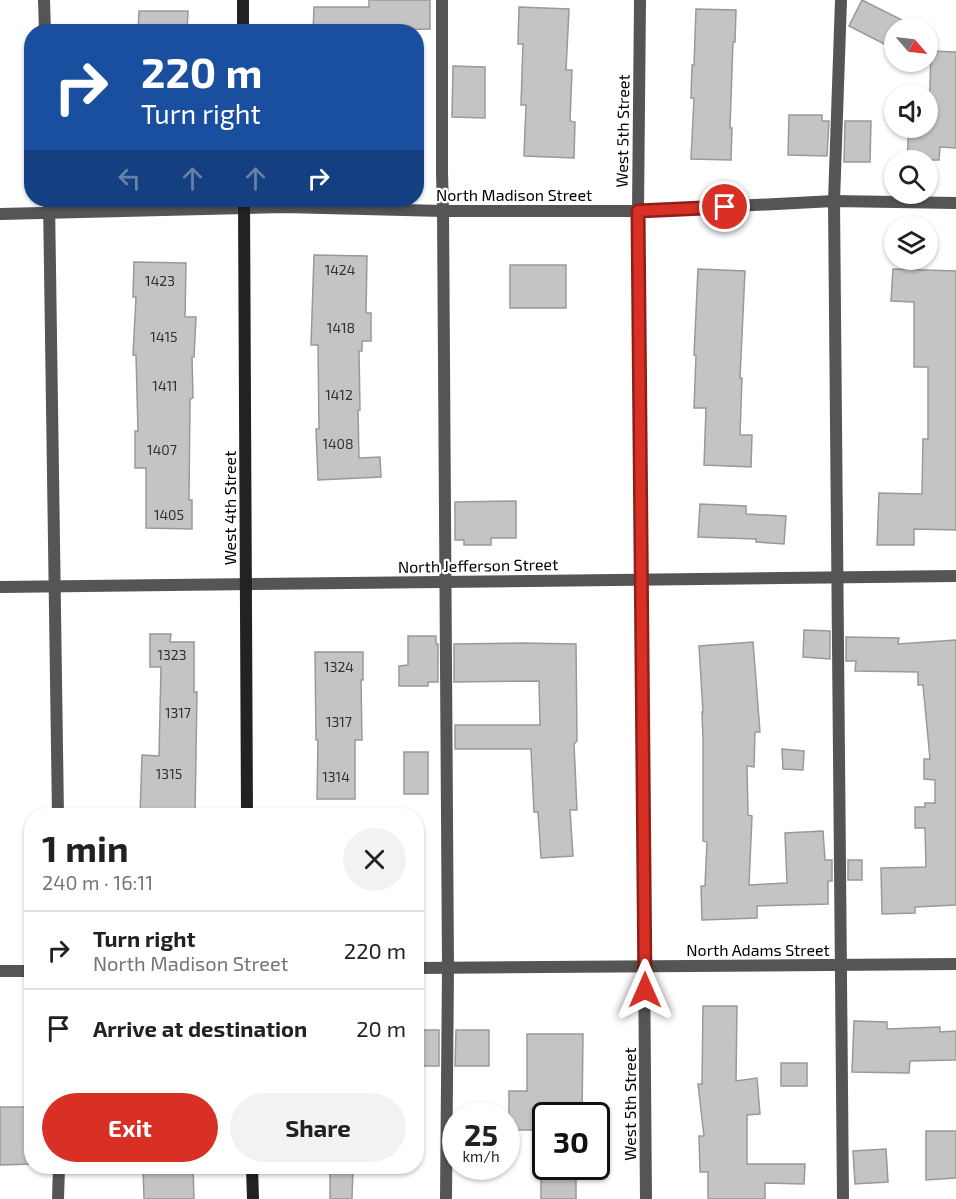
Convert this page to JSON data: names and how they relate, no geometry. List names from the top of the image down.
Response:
{
  "streets": {
    "main road": ["West 4th Street"],
    "street": [
      "West 5th Street",
      "North Madison Street",
      "North Jefferson Street",
      "North Adams Street"
    ]
  },
  "crossings": [
    ["West 5th Street", "North Madison Street"],
    ["West 5th Street", "North Jefferson Street"],
    ["West 5th Street", "North Adams Street"],
    ["West 4th Street", "North Jefferson Street"]
  ],
  "house_numbers": [
    "1424",
    "1423",
    "1418",
    "1415",
    "1411",
    "1412",
    "1408",
    "1407",
    "1405",
    "1323",
    "1324",
    "1317",
    "1317",
    "1315",
    "1314"
  ],
  "north": "bottom right",
  "page": {
    "turn": ["220 m", "Turn right"],
    "heading": ["1 min", "240 m · 16:11"],
    "list": [
      {
        "name": "Turn right",
        "note": "North Madison Street",
        "value": "220 m"
      },
      {
        "name": "Arrive at destination",
        "value": "20 m"
      }
    ],
    "buttons": ["Exit", "Share"],
    "speed": "25 km/h",
    "limit": "30"
  }
}
